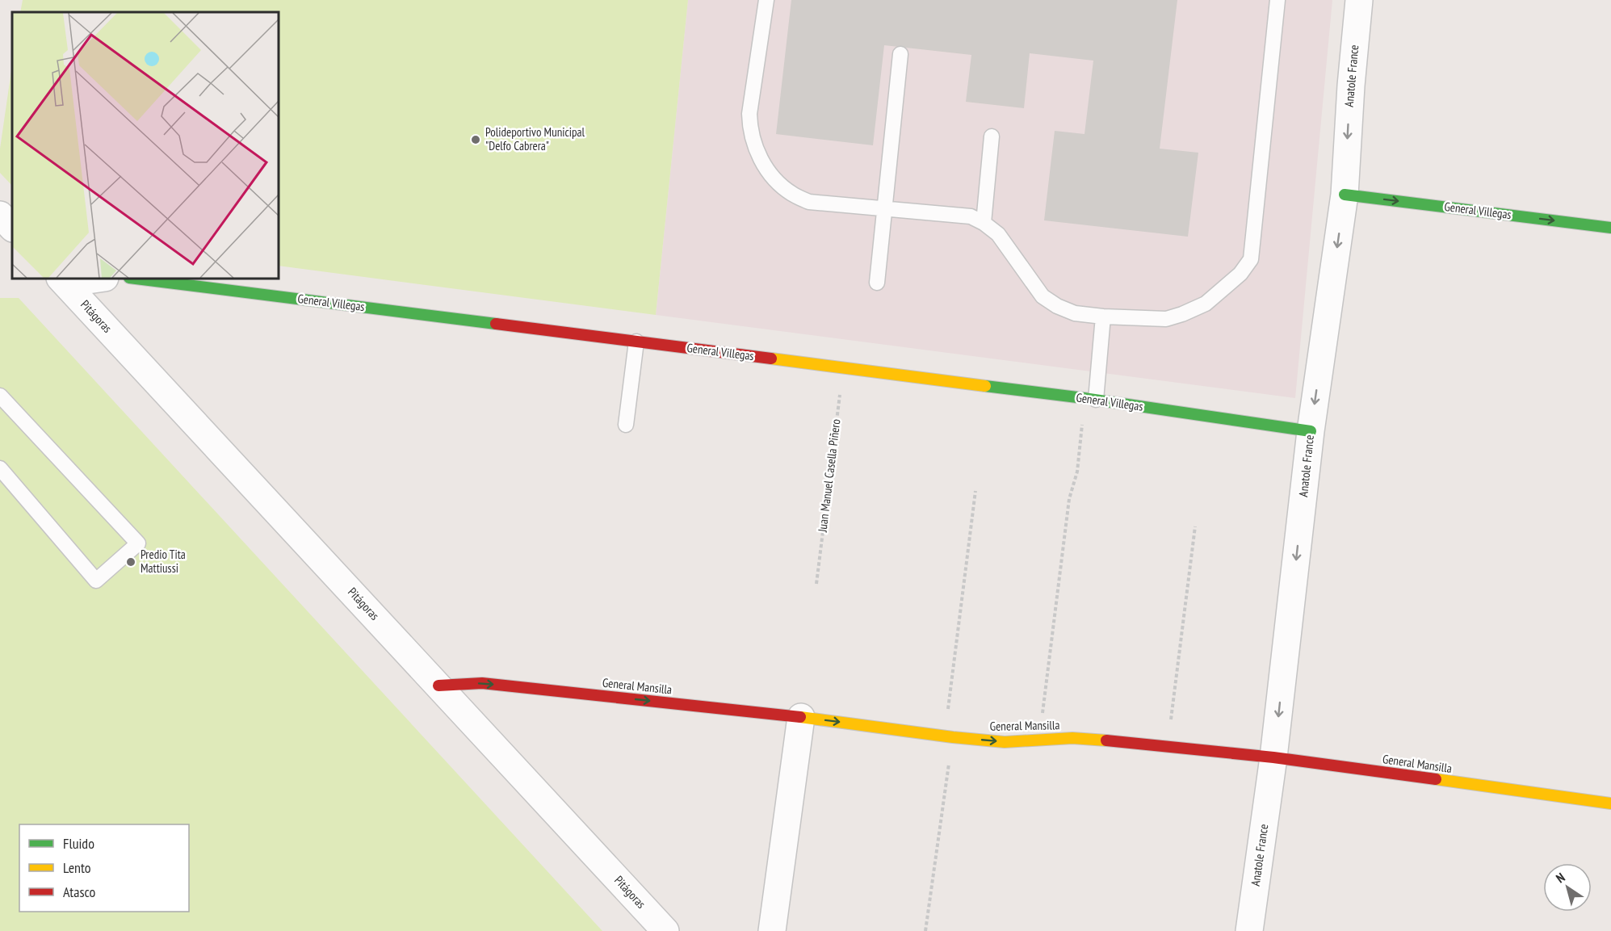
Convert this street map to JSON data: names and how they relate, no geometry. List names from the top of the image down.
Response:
{
  "streets": {
    "street": [
      "Anatole France",
      "General Villegas",
      "Pitágoras",
      "General Mansilla"
    ],
    "path": ["Juan Manuel Casella Piñero"]
  },
  "crossings": [
    ["Anatole France", "General Villegas"],
    ["Anatole France", "General Mansilla"],
    ["General Villegas", "Juan Manuel Casella Piñero"],
    ["Pitágoras", "General Mansilla"]
  ],
  "one_way": ["Anatole France", "General Mansilla"],
  "places": ["Polideportivo Municipal \"Delfo Cabrera\"", "Predio Tita Mattiussi"],
  "legend": ["Fluido", "Lento", "Atasco"],
  "north": "top left"
}
